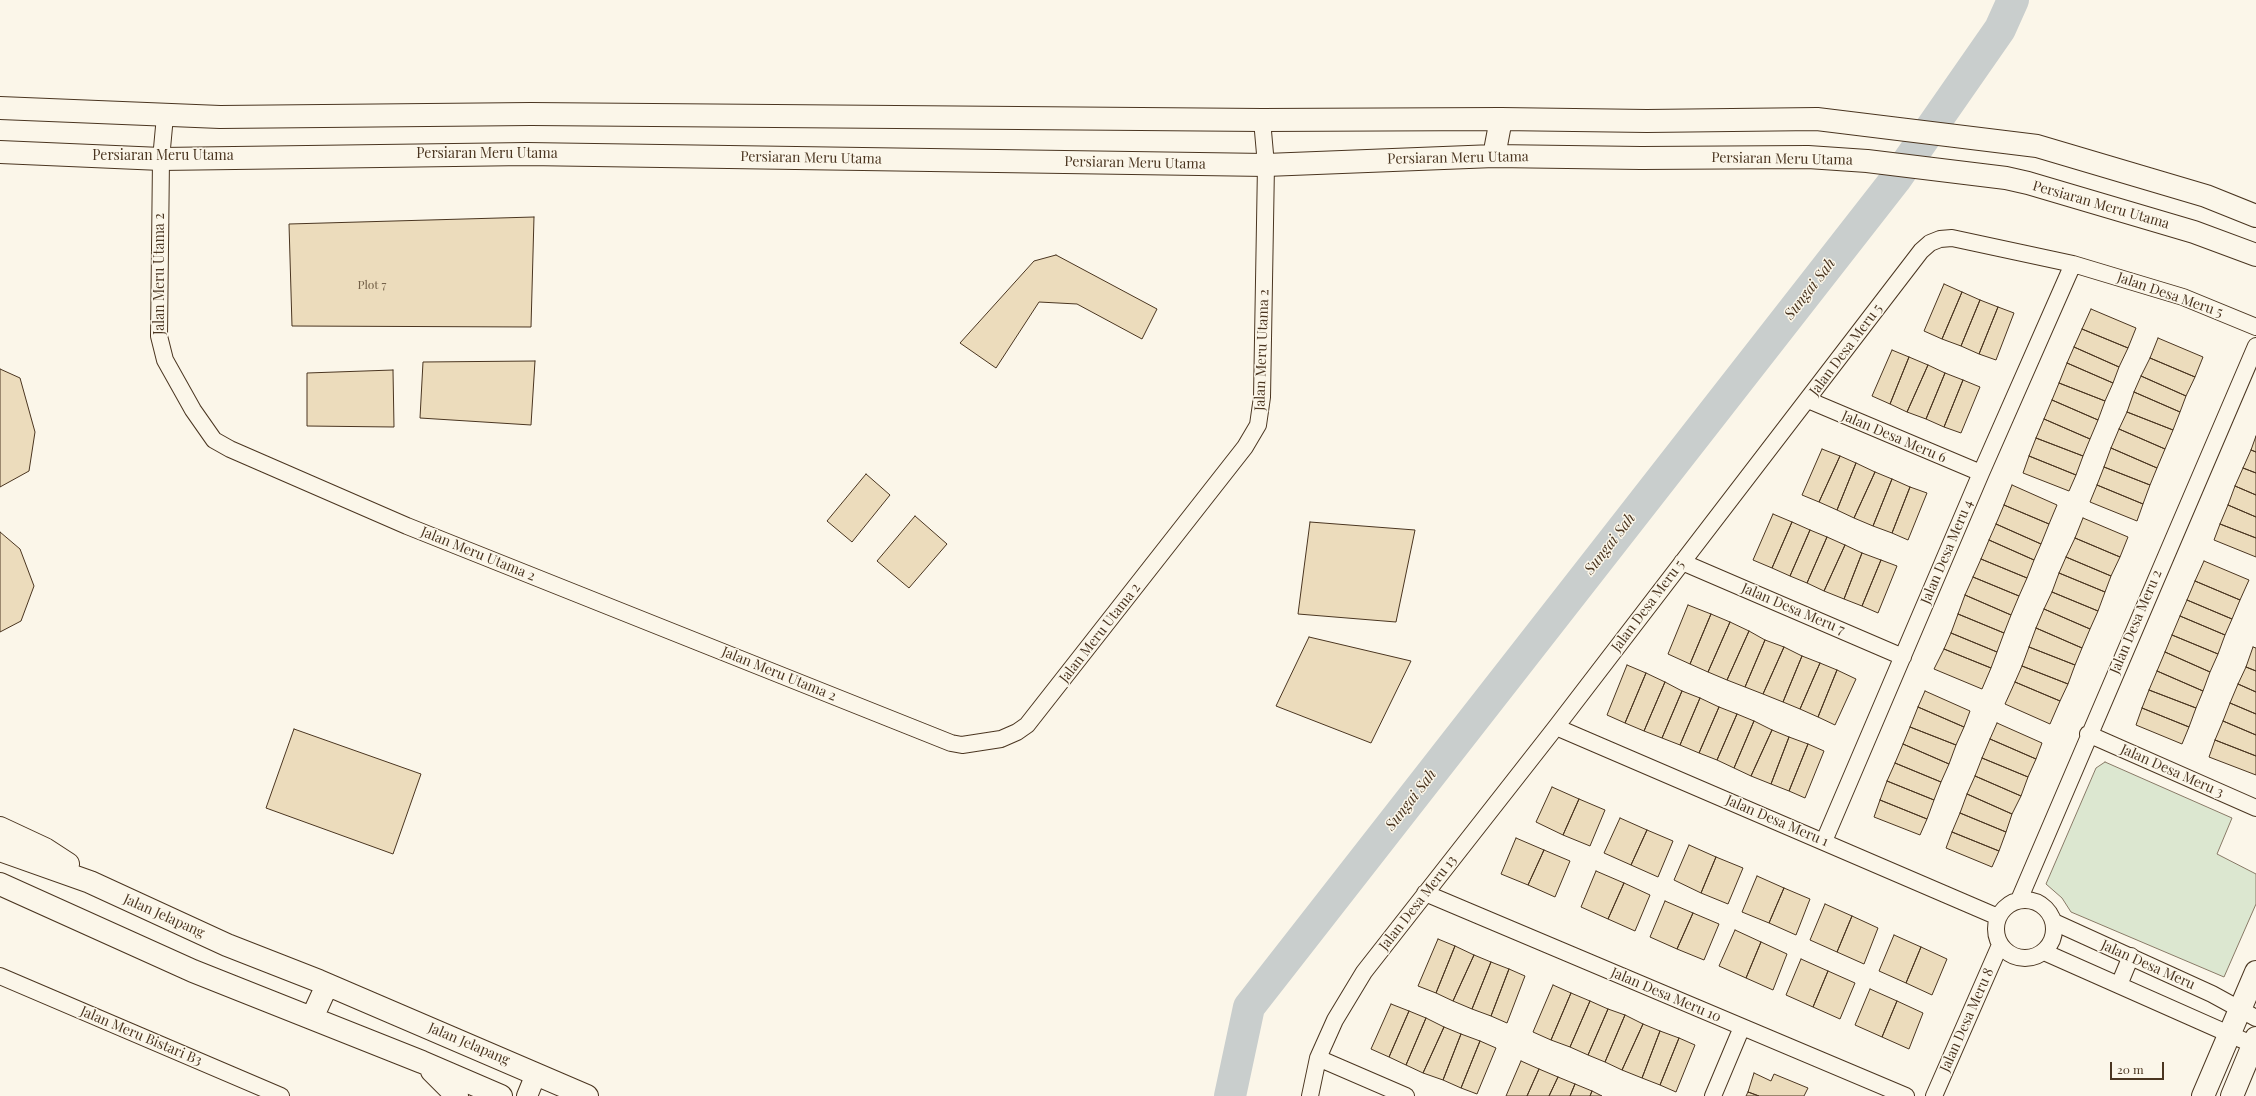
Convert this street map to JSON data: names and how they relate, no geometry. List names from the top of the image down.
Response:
{
  "streets": {
    "main road": ["Persiaran Meru Utama", "Jalan Jelapang"],
    "street": [
      "Jalan Meru Utama 2",
      "Jalan Desa Meru 5",
      "Jalan Desa Meru 6",
      "Jalan Desa Meru 4",
      "Jalan Desa Meru 7",
      "Jalan Desa Meru 2",
      "Jalan Desa Meru 3",
      "Jalan Desa Meru 1",
      "Jalan Desa Meru 13",
      "Jalan Desa Meru",
      "Jalan Desa Meru 10",
      "Jalan Desa Meru 8",
      "Jalan Meru Bistari B3"
    ]
  },
  "crossings": [
    ["Persiaran Meru Utama", "Jalan Meru Utama 2"],
    ["Jalan Desa Meru 5", "Jalan Desa Meru 6"],
    ["Jalan Desa Meru 5", "Jalan Desa Meru 4"],
    ["Jalan Desa Meru 5", "Jalan Desa Meru 7"],
    ["Jalan Desa Meru 5", "Jalan Desa Meru 1"],
    ["Jalan Desa Meru 5", "Jalan Desa Meru 13"],
    ["Jalan Desa Meru 6", "Jalan Desa Meru 4"],
    ["Jalan Desa Meru 4", "Jalan Desa Meru 7"],
    ["Jalan Desa Meru 4", "Jalan Desa Meru 1"],
    ["Jalan Desa Meru 2", "Jalan Desa Meru 3"],
    ["Jalan Desa Meru 2", "Jalan Desa Meru 1"],
    ["Jalan Desa Meru 2", "Jalan Desa Meru"],
    ["Jalan Desa Meru 2", "Jalan Desa Meru 8"],
    ["Jalan Desa Meru 1", "Jalan Desa Meru 13"],
    ["Jalan Desa Meru 1", "Jalan Desa Meru"],
    ["Jalan Desa Meru 1", "Jalan Desa Meru 8"],
    ["Jalan Desa Meru 13", "Jalan Desa Meru 10"],
    ["Jalan Desa Meru", "Jalan Desa Meru 8"]
  ],
  "water": ["Sungai Sah"],
  "house_numbers": ["Plot 7"],
  "scale_bar": "20 m"
}
